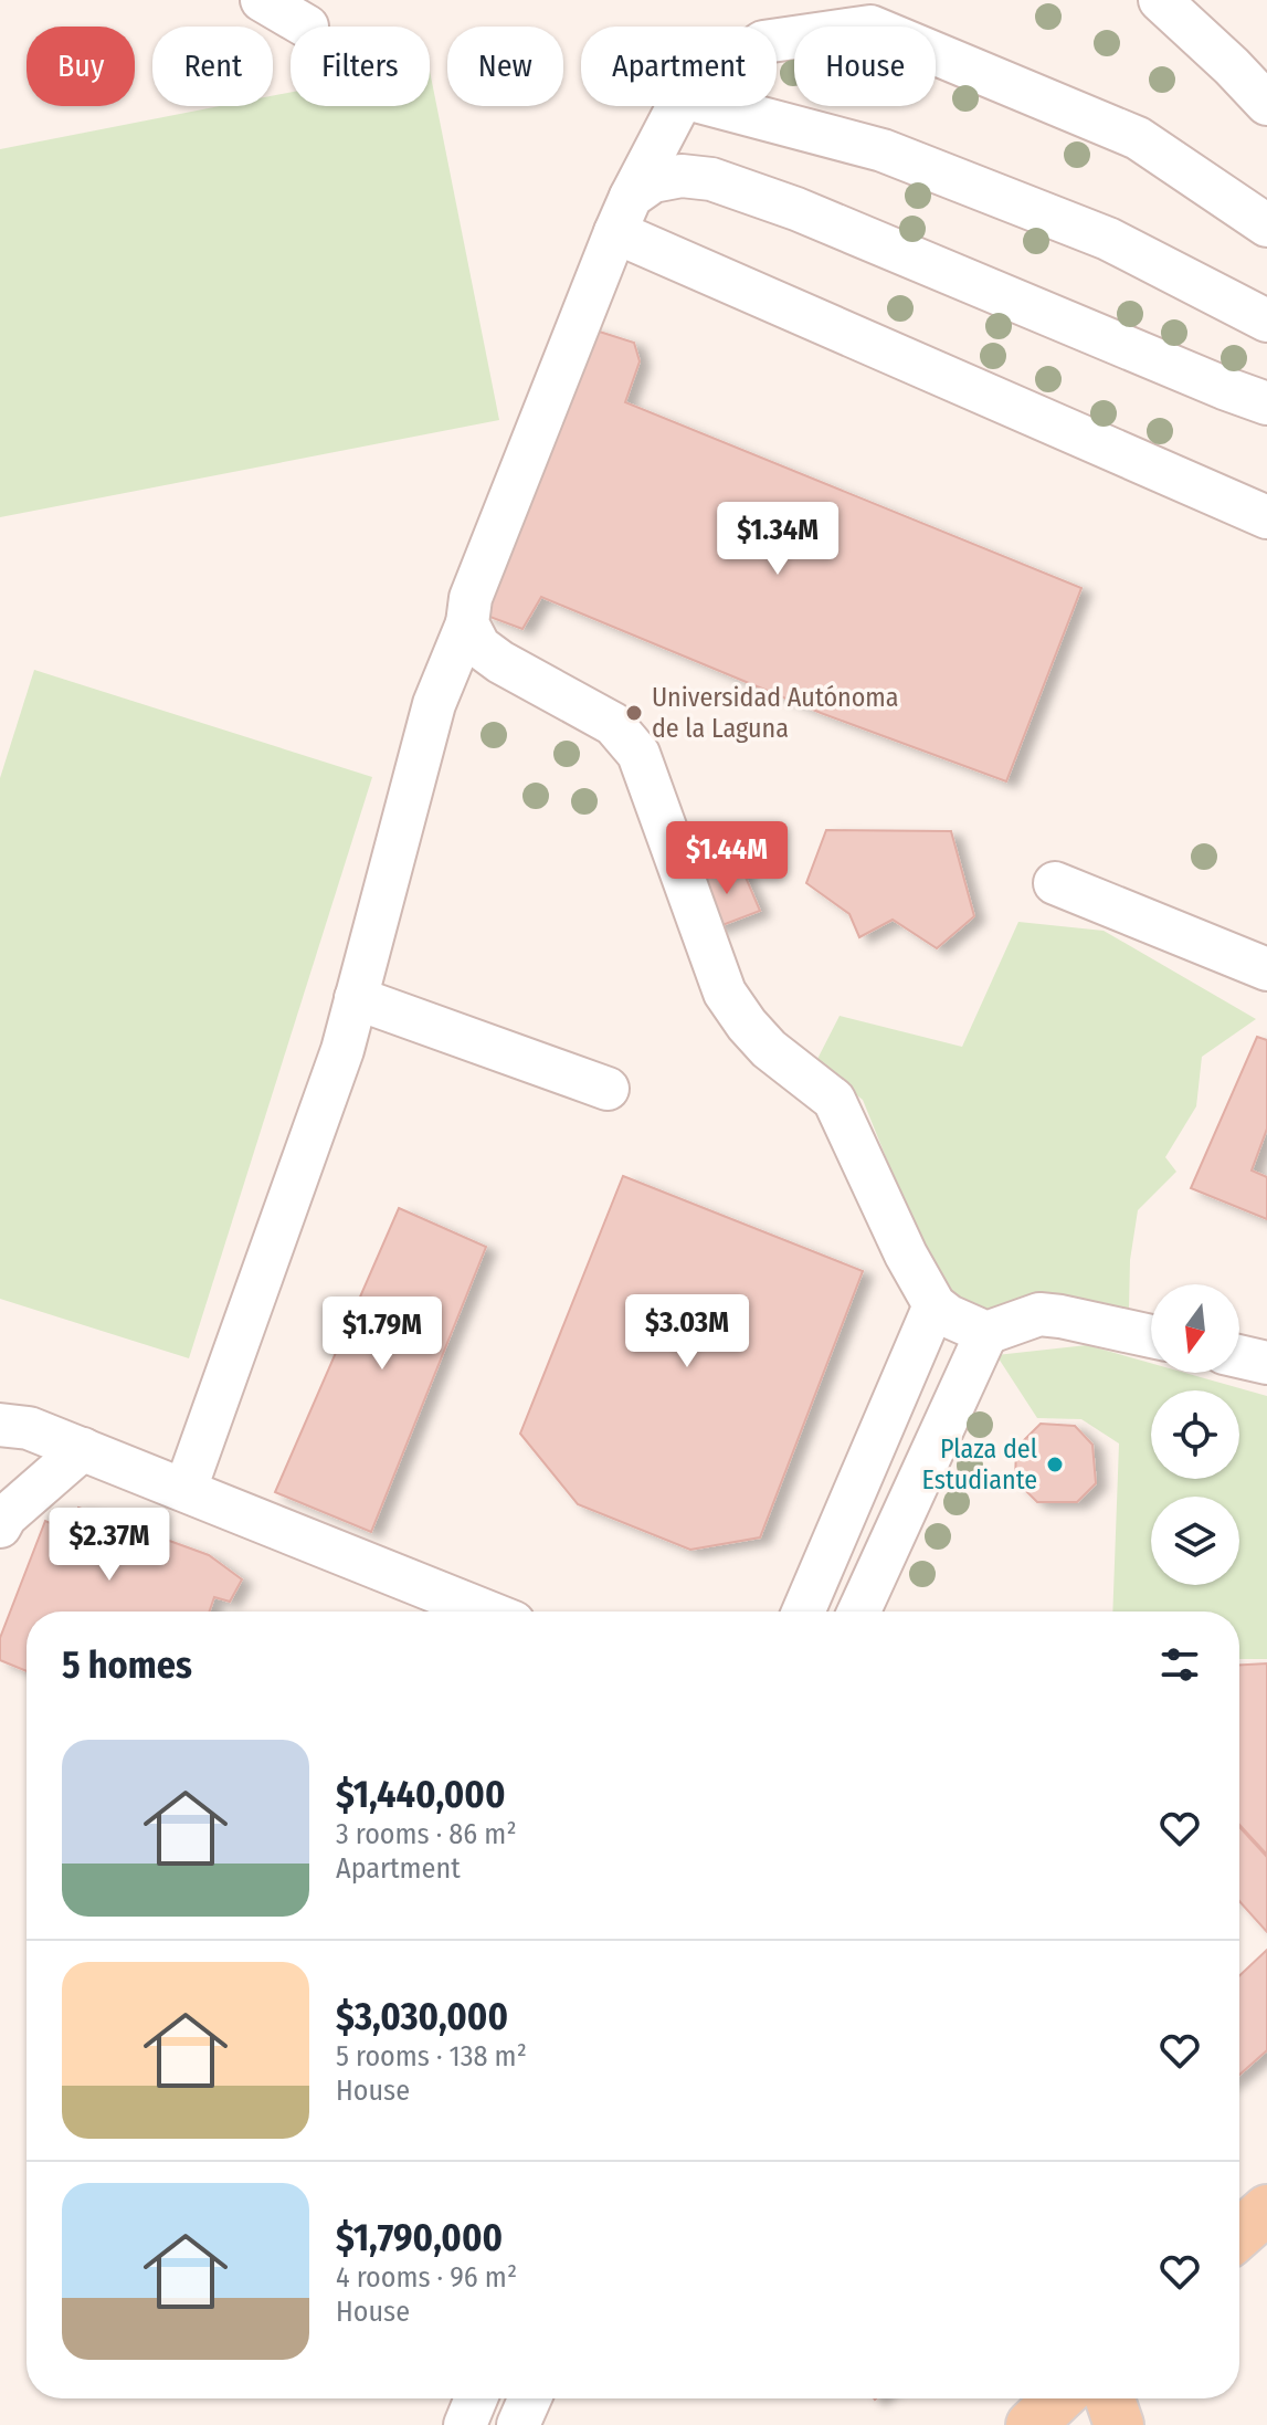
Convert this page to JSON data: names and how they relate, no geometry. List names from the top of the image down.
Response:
{
  "places": ["Universidad Autónoma de la Laguna", "Plaza del Estudiante"],
  "north": "bottom",
  "page": {
    "chip": [
      "Buy",
      "Rent",
      "Filters",
      "New",
      "Apartment",
      "House"
    ],
    "price": [
      "$1.34M",
      "$1.44M",
      "$3.03M",
      "$1.79M",
      "$2.37M"
    ],
    "heading": "5 homes",
    "list": [
      {
        "name": "$1,440,000",
        "note": "3 rooms · 86 m² · Apartment"
      },
      {
        "name": "$3,030,000",
        "note": "5 rooms · 138 m² · House"
      },
      {
        "name": "$1,790,000",
        "note": "4 rooms · 96 m² · House"
      }
    ]
  }
}
